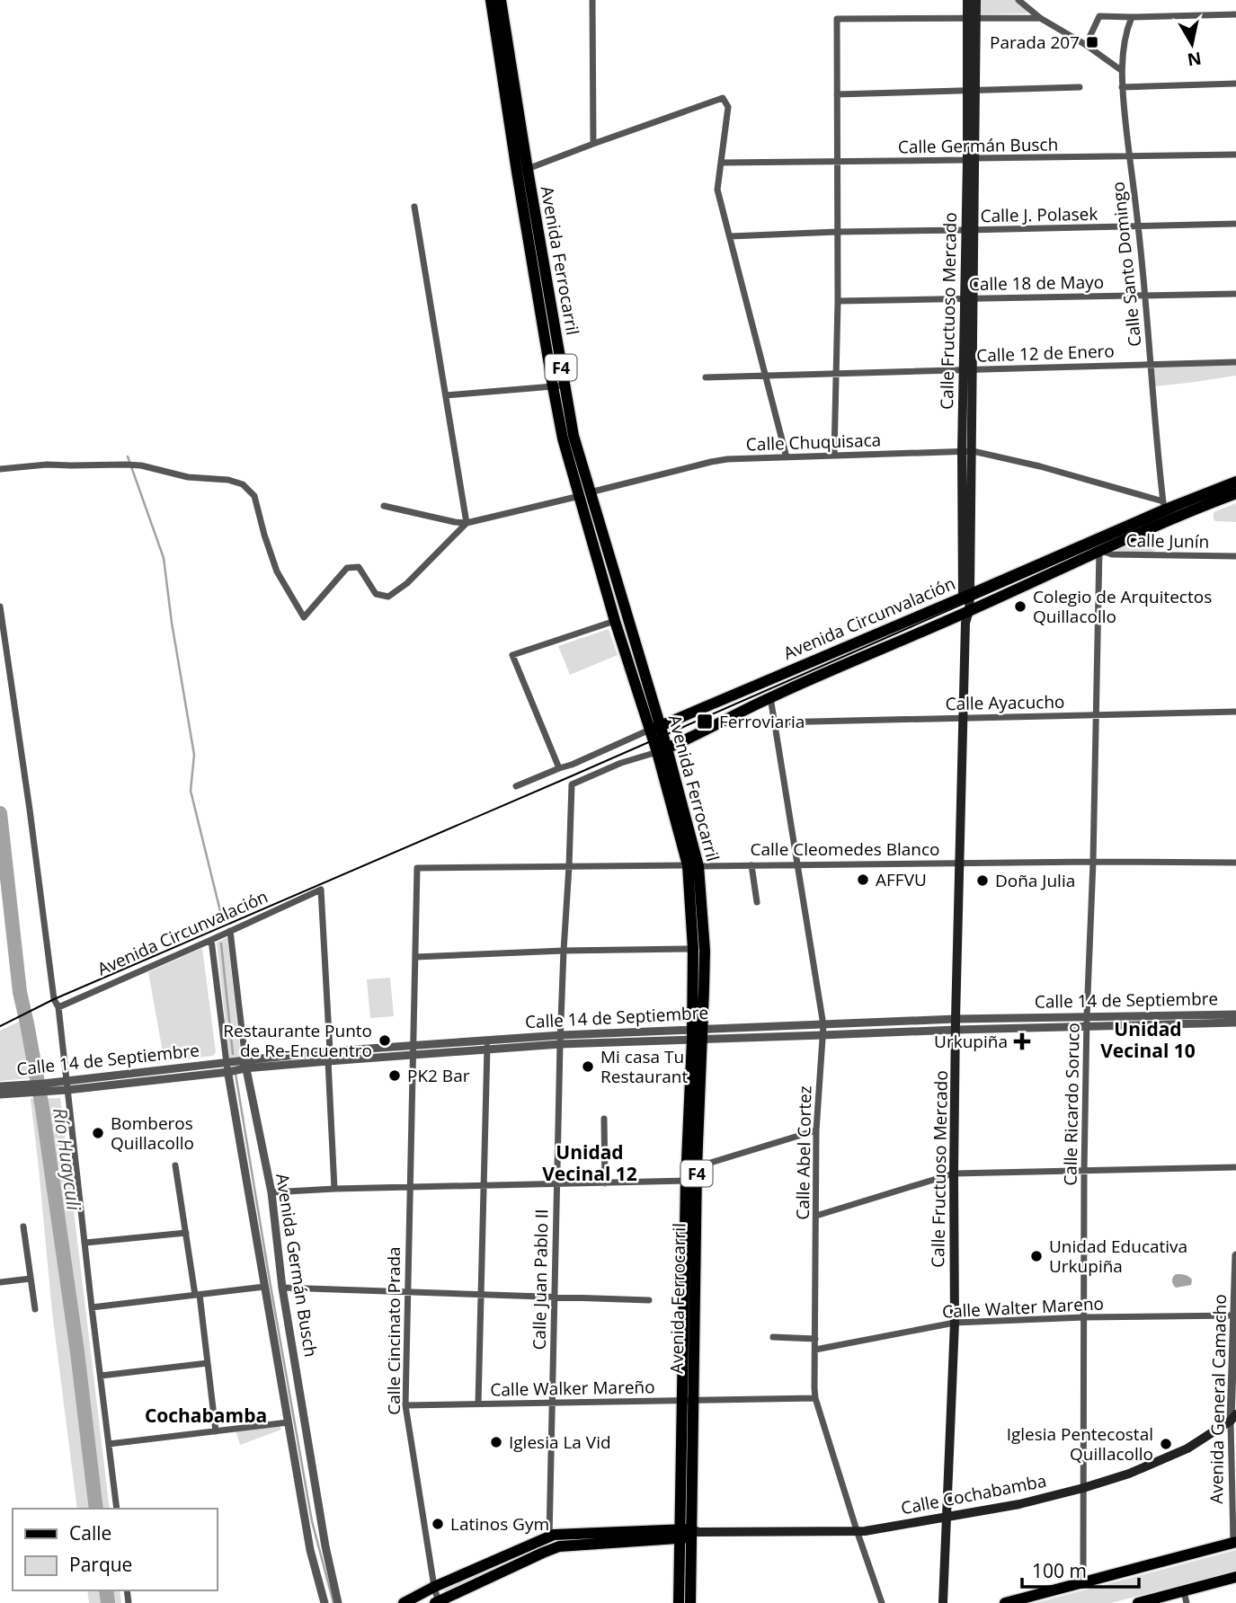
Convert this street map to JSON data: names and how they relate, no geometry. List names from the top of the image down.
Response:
{
  "streets": {
    "main road": [
      "Avenida Ferrocarril",
      "Calle Fructuoso Mercado",
      "F4",
      "Avenida Circunvalación",
      "Calle Cochabamba"
    ],
    "street": [
      "Calle Germán Busch",
      "Calle J. Polasek",
      "Calle Santo Domingo",
      "Calle 18 de Mayo",
      "Calle 12 de Enero",
      "Calle Chuquisaca",
      "Calle Junín",
      "Calle Ayacucho",
      "Calle Cleomedes Blanco",
      "Calle 14 de Septiembre",
      "Calle Ricardo Soruco",
      "Calle Abel Cortez",
      "Avenida Germán Busch",
      "Calle Juan Pablo II",
      "Calle Walter Mareno",
      "Calle Cincinato Prada",
      "Calle Walker Mareño",
      "Avenida General Camacho"
    ]
  },
  "crossings": [
    ["Calle Germán Busch", "Calle Santo Domingo"],
    ["Calle Germán Busch", "Calle Fructuoso Mercado"],
    ["Calle J. Polasek", "Calle Santo Domingo"],
    ["Calle J. Polasek", "Calle Fructuoso Mercado"],
    ["Avenida Ferrocarril", "Calle Chuquisaca"],
    ["Avenida Ferrocarril", "Avenida Circunvalación"],
    ["Avenida Ferrocarril", "Calle Cleomedes Blanco"],
    ["Avenida Ferrocarril", "Calle 14 de Septiembre"],
    ["Avenida Ferrocarril", "Calle Walker Mareño"],
    ["Avenida Ferrocarril", "Calle Cochabamba"],
    ["Calle Santo Domingo", "Calle 18 de Mayo"],
    ["Calle Santo Domingo", "Calle 12 de Enero"],
    ["Calle Santo Domingo", "Calle Chuquisaca"],
    ["Calle Santo Domingo", "Avenida Circunvalación"],
    ["Calle 18 de Mayo", "Calle Fructuoso Mercado"],
    ["Calle Fructuoso Mercado", "Calle 12 de Enero"],
    ["Calle Fructuoso Mercado", "Calle Chuquisaca"],
    ["Calle Fructuoso Mercado", "Avenida Circunvalación"],
    ["Calle Fructuoso Mercado", "Calle Ayacucho"],
    ["Calle Fructuoso Mercado", "Calle Cleomedes Blanco"],
    ["Calle Fructuoso Mercado", "Calle 14 de Septiembre"],
    ["Calle Fructuoso Mercado", "Calle Walter Mareno"],
    ["Calle Fructuoso Mercado", "Calle Cochabamba"],
    ["Calle Chuquisaca", "Avenida Circunvalación"],
    ["Calle Junín", "Avenida Circunvalación"],
    ["Calle Junín", "Calle Ricardo Soruco"],
    ["Avenida Circunvalación", "Calle 14 de Septiembre"],
    ["Avenida Circunvalación", "Calle Ricardo Soruco"],
    ["Avenida Circunvalación", "Calle Abel Cortez"],
    ["Avenida Circunvalación", "Avenida Germán Busch"],
    ["Avenida Circunvalación", "Calle Juan Pablo II"],
    ["Calle Ayacucho", "Calle Ricardo Soruco"],
    ["Calle Ayacucho", "Calle Abel Cortez"],
    ["Calle Cleomedes Blanco", "Calle Ricardo Soruco"],
    ["Calle Cleomedes Blanco", "Calle Abel Cortez"],
    ["Calle Cleomedes Blanco", "Calle Juan Pablo II"],
    ["Calle Cleomedes Blanco", "Calle Cincinato Prada"],
    ["Calle 14 de Septiembre", "Calle Ricardo Soruco"],
    ["Calle 14 de Septiembre", "Calle Abel Cortez"],
    ["Calle 14 de Septiembre", "Avenida Germán Busch"],
    ["Calle 14 de Septiembre", "Calle Juan Pablo II"],
    ["Calle 14 de Septiembre", "Calle Cincinato Prada"],
    ["Calle Ricardo Soruco", "Calle Walter Mareno"],
    ["Calle Ricardo Soruco", "Calle Cochabamba"],
    ["Calle Abel Cortez", "Calle Walter Mareno"],
    ["Calle Abel Cortez", "Calle Walker Mareño"],
    ["Calle Abel Cortez", "Calle Cochabamba"],
    ["Calle Juan Pablo II", "Calle Walker Mareño"],
    ["Calle Walter Mareno", "Avenida General Camacho"],
    ["Calle Cincinato Prada", "Calle Walker Mareño"],
    ["Avenida General Camacho", "Calle Cochabamba"]
  ],
  "districts": ["Unidad Vecinal 10", "Unidad Vecinal 12", "Cochabamba"],
  "water": ["Río Huayculi"],
  "places": {
    "transit": ["Parada 207", "Ferroviaria"],
    "other": [
      "Colegio de Arquitectos Quillacollo",
      "AFFVU",
      "Doña Julia",
      "Restaurante Punto de Re-Encuentro",
      "Mi casa Tu Restaurant",
      "PK2 Bar",
      "Bomberos Quillacollo",
      "Unidad Educativa Urkupiña",
      "Iglesia La Vid",
      "Iglesia Pentecostal Quillacollo",
      "Latinos Gym"
    ],
    "health": ["Urkupiña"]
  },
  "legend": ["Calle", "Parque"],
  "scale_bar": "100 m",
  "north": "bottom"
}
